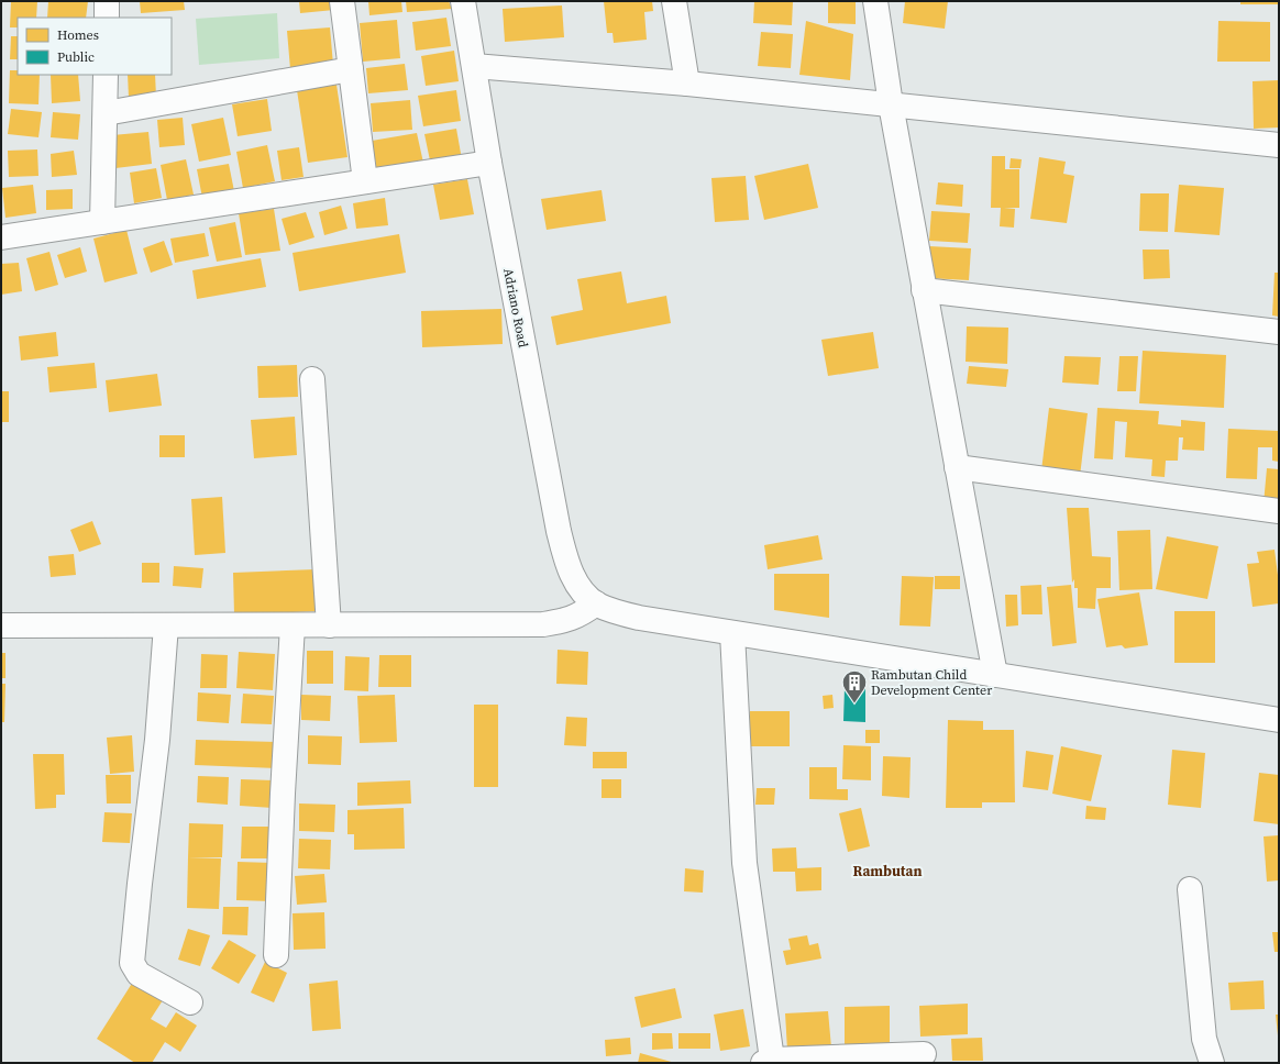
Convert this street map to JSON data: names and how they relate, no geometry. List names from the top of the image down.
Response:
{
  "streets": {
    "street": ["Adriano Road"]
  },
  "districts": ["Rambutan"],
  "places": {
    "building": ["Rambutan Child Development Center"]
  },
  "legend": ["Homes", "Public"]
}
